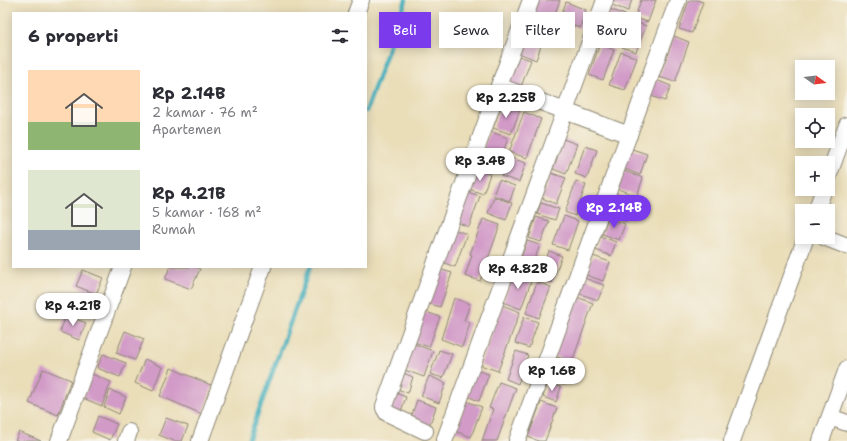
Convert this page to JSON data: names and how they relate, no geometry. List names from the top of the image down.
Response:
{
  "north": "right",
  "page": {
    "chip": [
      "Beli",
      "Sewa",
      "Filter",
      "Baru"
    ],
    "heading": "6 properti",
    "map_buttons": ["+", "−"],
    "list": [
      {
        "name": "Rp 2.14B",
        "note": "2 kamar · 76 m² · Apartemen"
      },
      {
        "name": "Rp 4.21B",
        "note": "5 kamar · 168 m² · Rumah"
      }
    ],
    "price": [
      "Rp 2.25B",
      "Rp 3.4B",
      "Rp 2.14B",
      "Rp 4.82B",
      "Rp 4.21B",
      "Rp 1.6B"
    ]
  }
}
